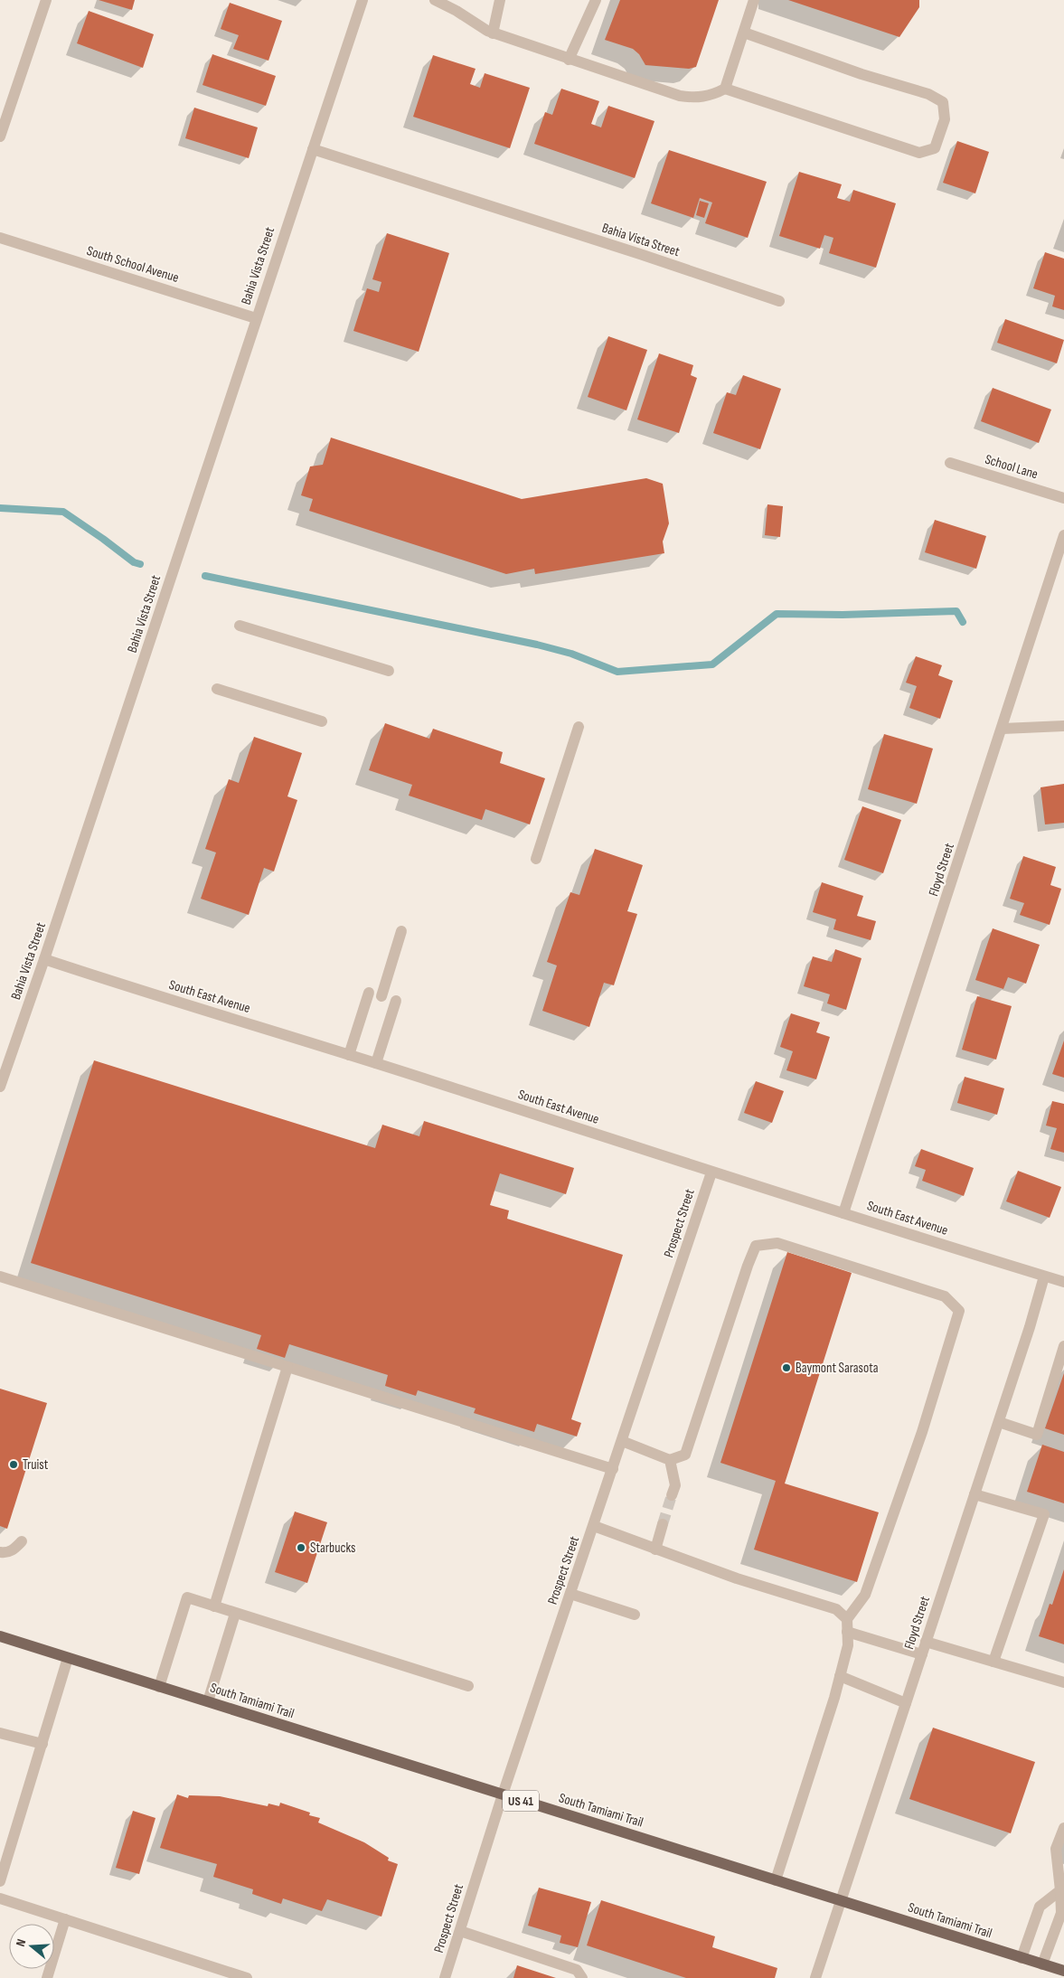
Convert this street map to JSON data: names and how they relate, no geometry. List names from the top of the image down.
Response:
{
  "streets": {
    "main road": ["South Tamiami Trail", "US 41"],
    "street": [
      "Bahia Vista Street",
      "South School Avenue",
      "School Lane",
      "Floyd Street",
      "South East Avenue",
      "Prospect Street"
    ]
  },
  "crossings": [
    ["Bahia Vista Street", "South School Avenue"],
    ["Bahia Vista Street", "South East Avenue"],
    ["Floyd Street", "South East Avenue"],
    ["Floyd Street", "South Tamiami Trail"],
    ["South East Avenue", "Prospect Street"],
    ["Prospect Street", "South Tamiami Trail"]
  ],
  "places": ["Baymont Sarasota", "Truist", "Starbucks"],
  "north": "left"
}
